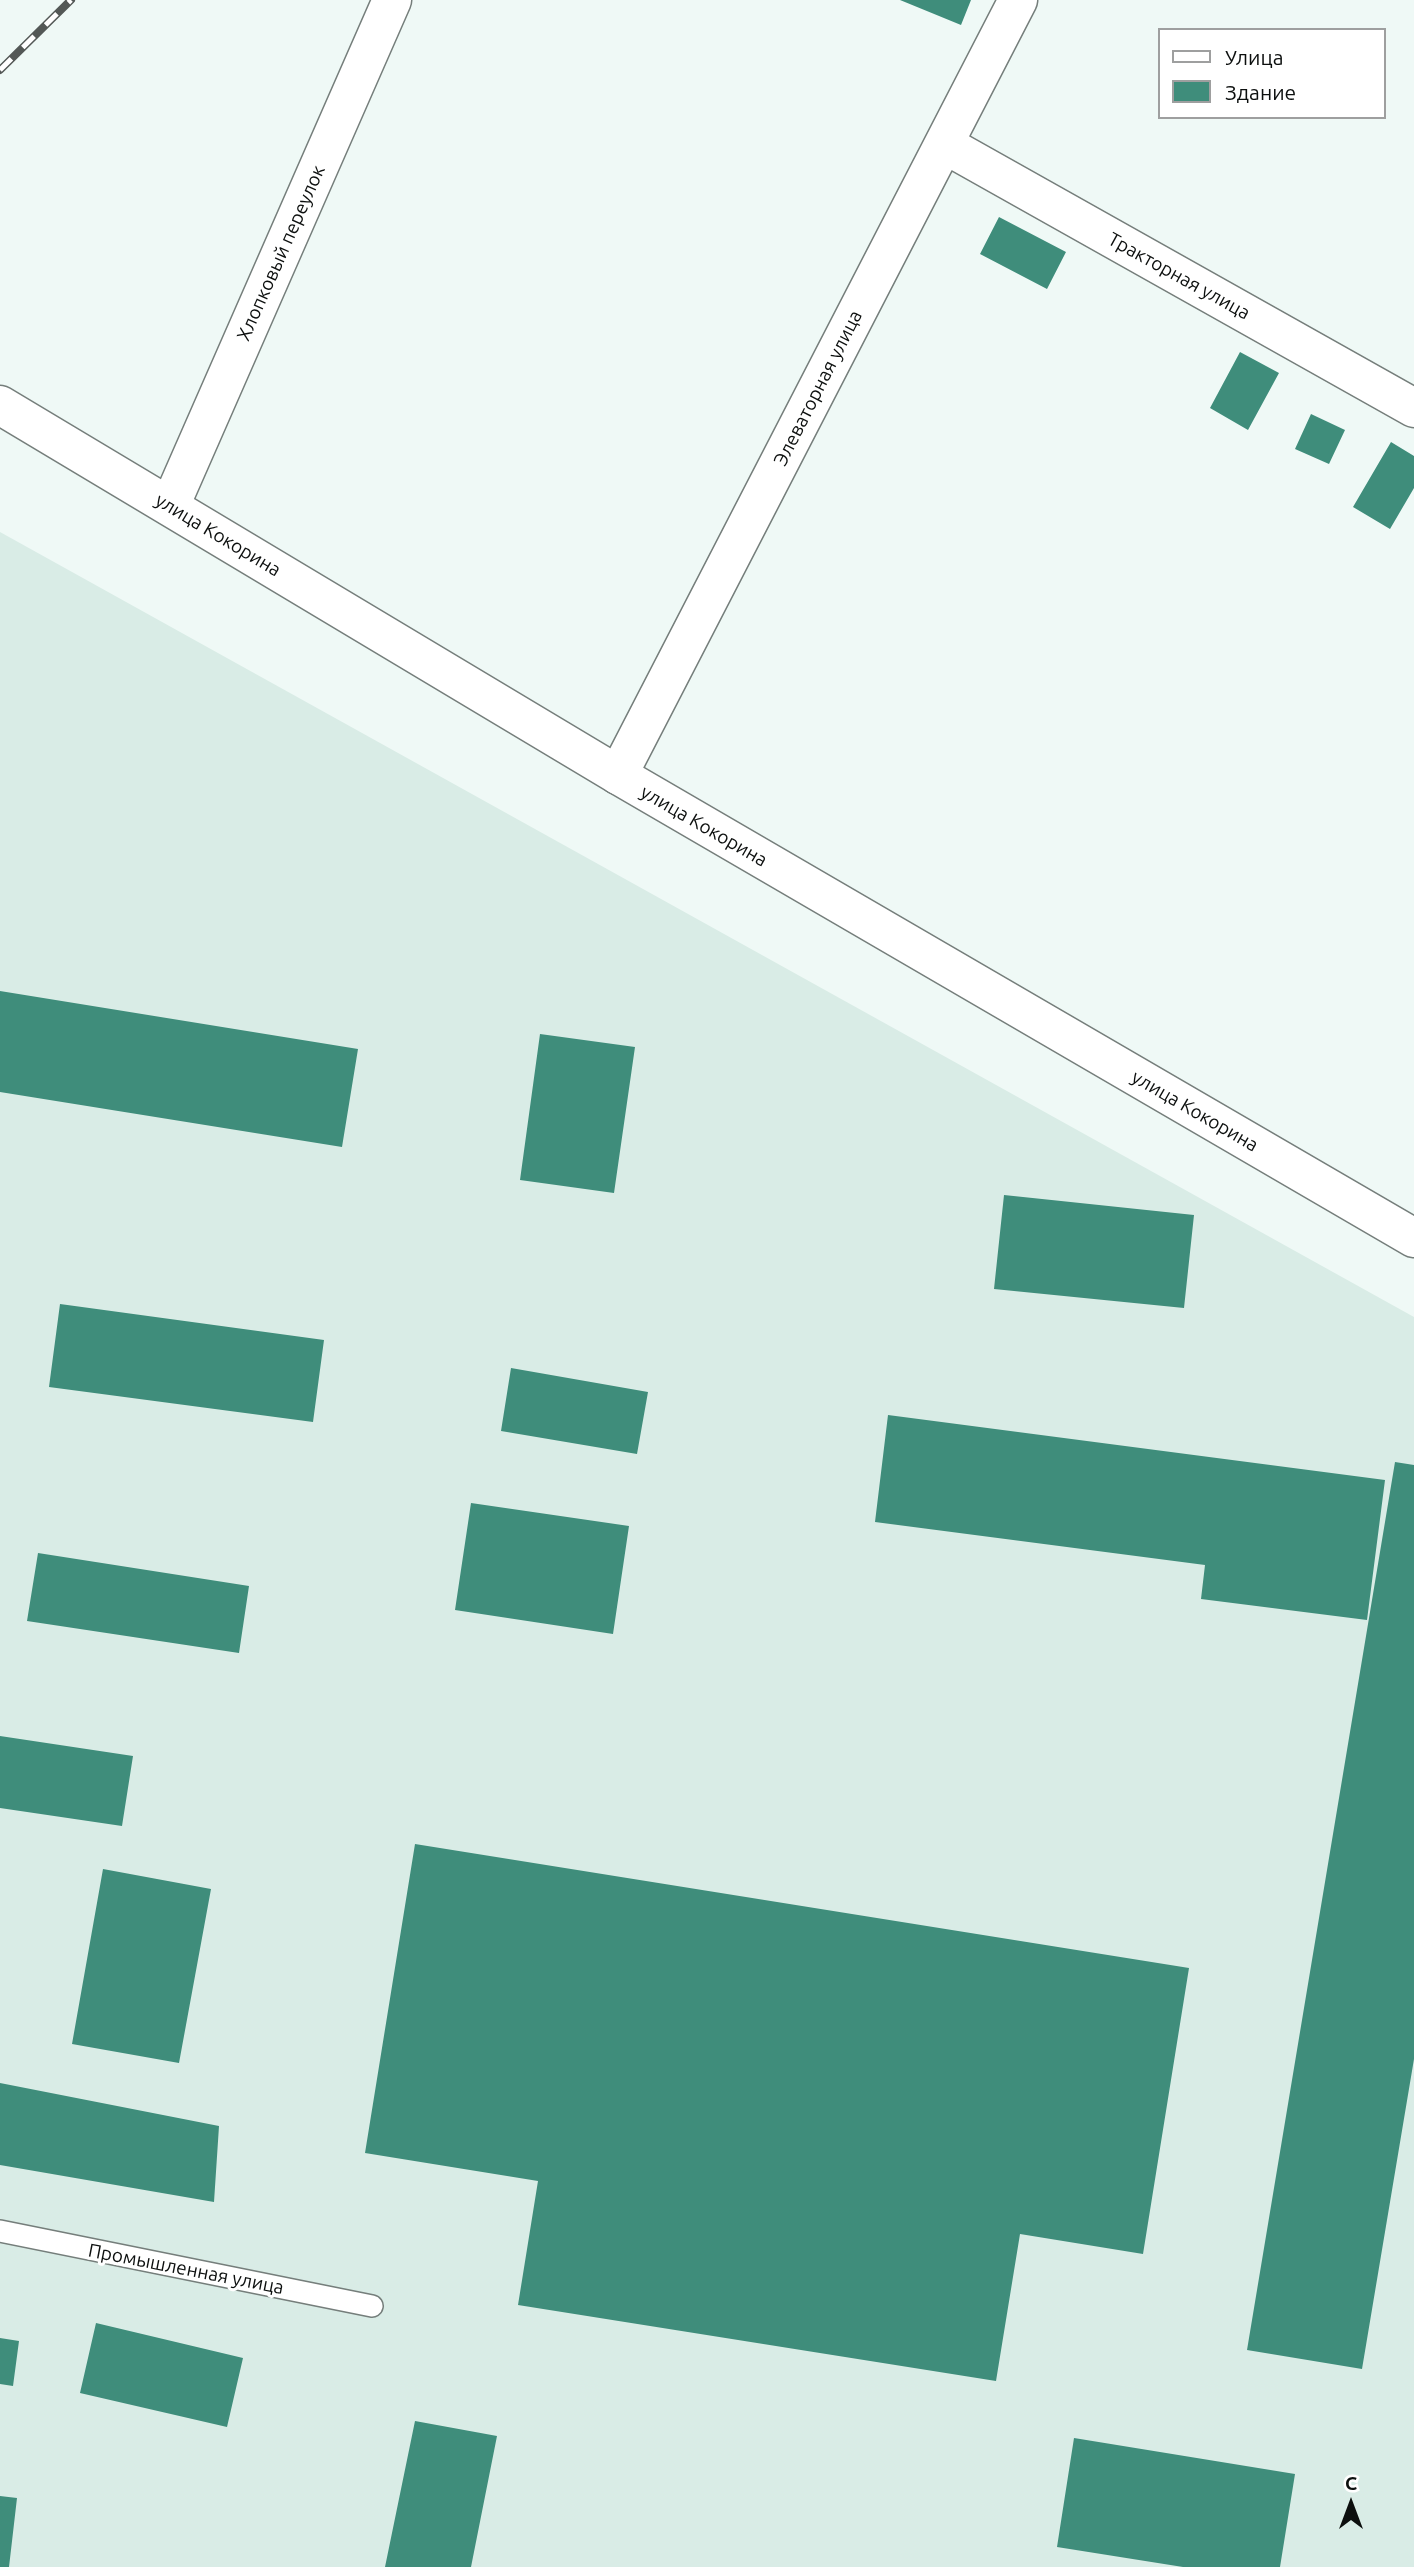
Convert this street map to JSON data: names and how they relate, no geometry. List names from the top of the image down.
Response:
{
  "streets": {
    "street": [
      "Хлопковый переулок",
      "Тракторная улица",
      "Элеваторная улица",
      "улица Кокорина"
    ],
    "lane": ["Промышленная улица"]
  },
  "crossings": [
    ["Хлопковый переулок", "улица Кокорина"],
    ["Тракторная улица", "Элеваторная улица"],
    ["Элеваторная улица", "улица Кокорина"]
  ],
  "legend": ["Улица", "Здание"],
  "north": "top"
}
